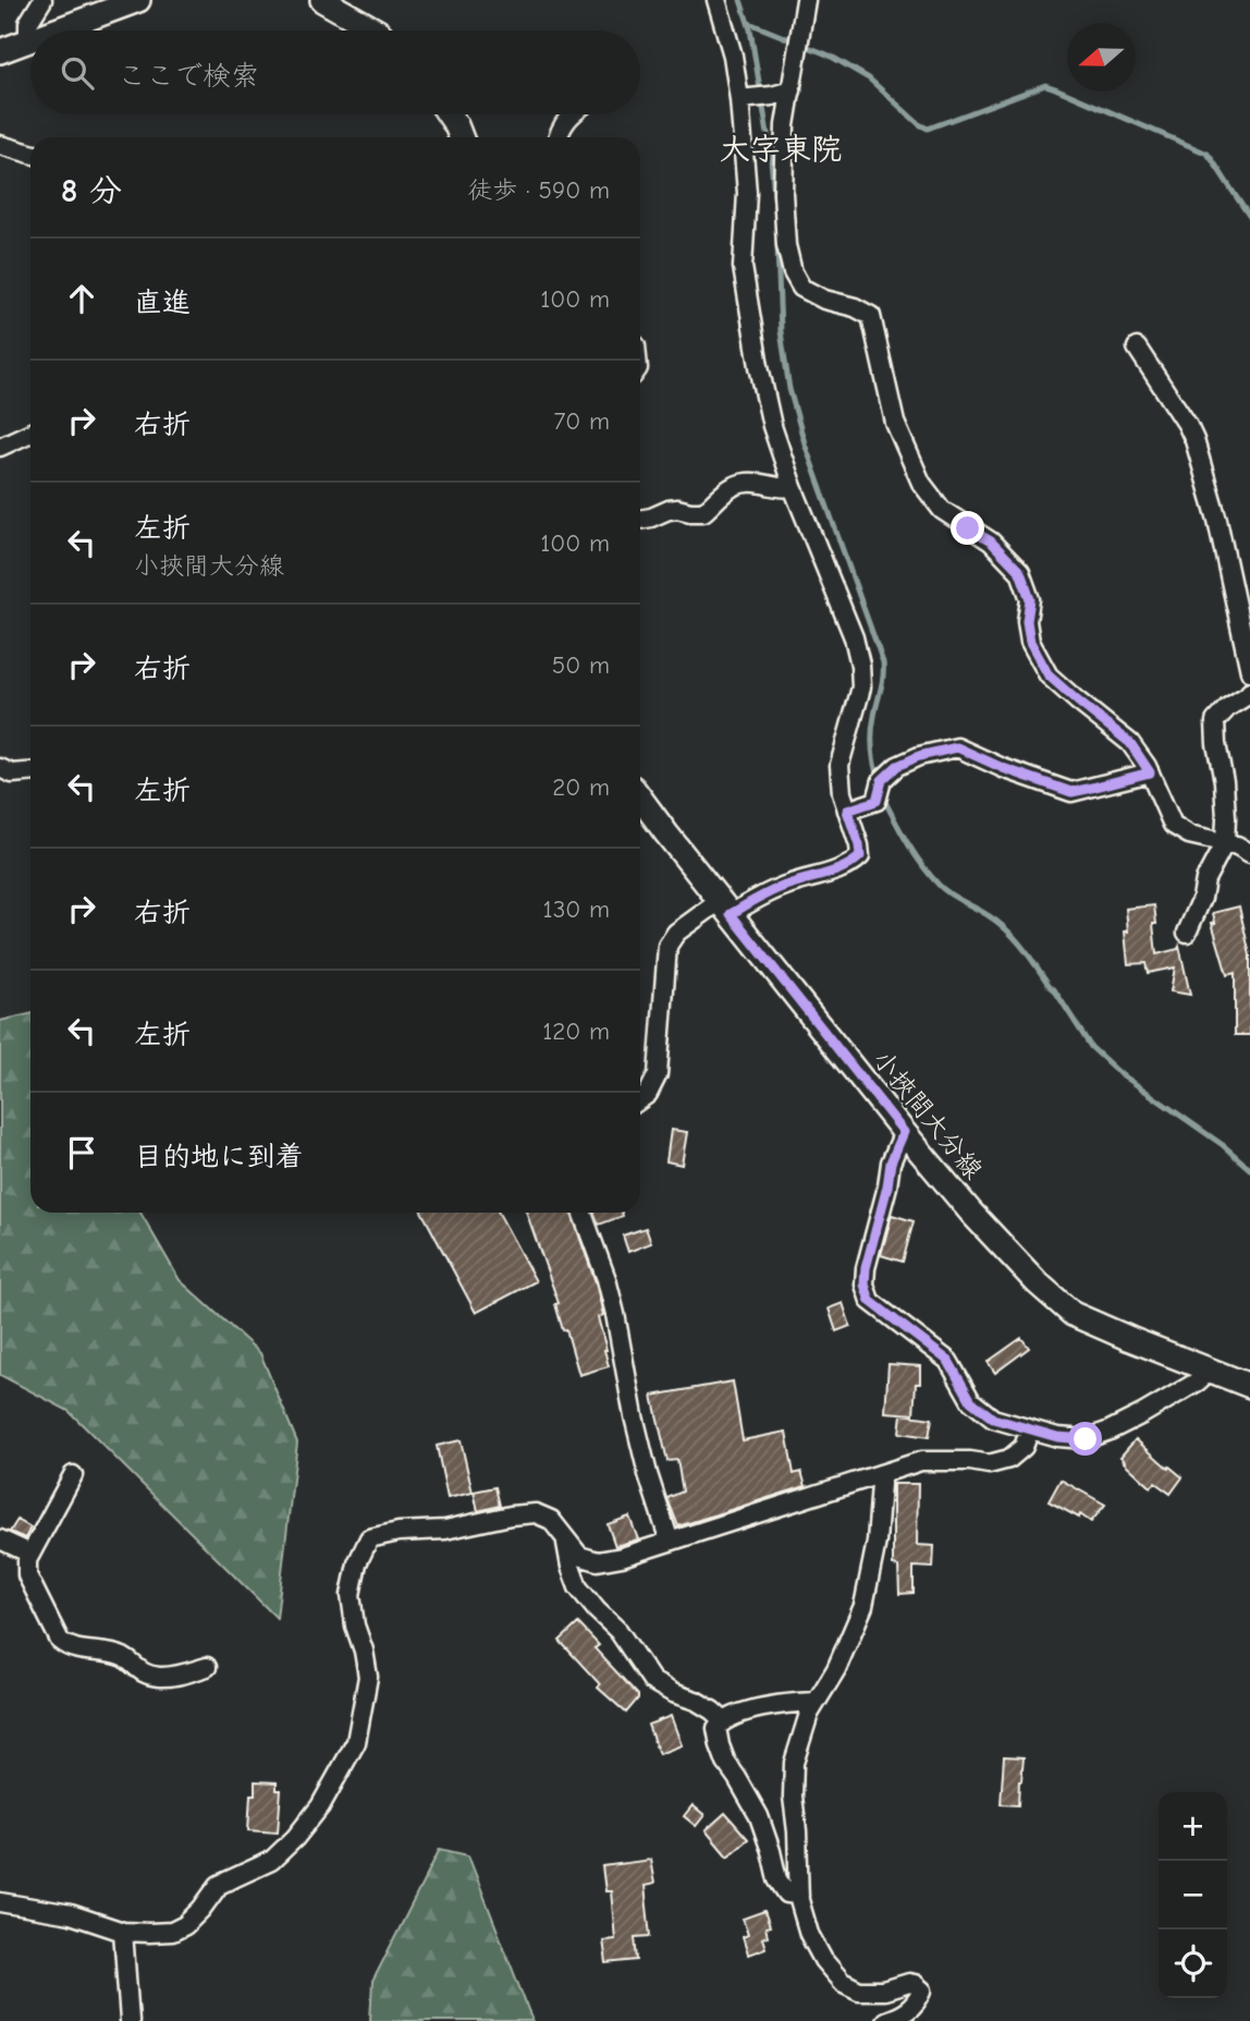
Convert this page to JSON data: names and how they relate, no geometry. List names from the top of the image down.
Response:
{
  "streets": {
    "main road": ["小挾間大分線"]
  },
  "districts": ["大字東院"],
  "north": "left",
  "page": {
    "search": "ここで検索",
    "heading": ["8 分", "徒歩 · 590 m"],
    "list": [
      ["直進", "100 m"],
      ["右折", "70 m"],
      ["左折", "小挾間大分線", "100 m"],
      ["右折", "50 m"],
      ["左折", "20 m"],
      ["右折", "130 m"],
      ["左折", "120 m"],
      "目的地に到着"
    ],
    "map_buttons": ["+", "−"]
  }
}
